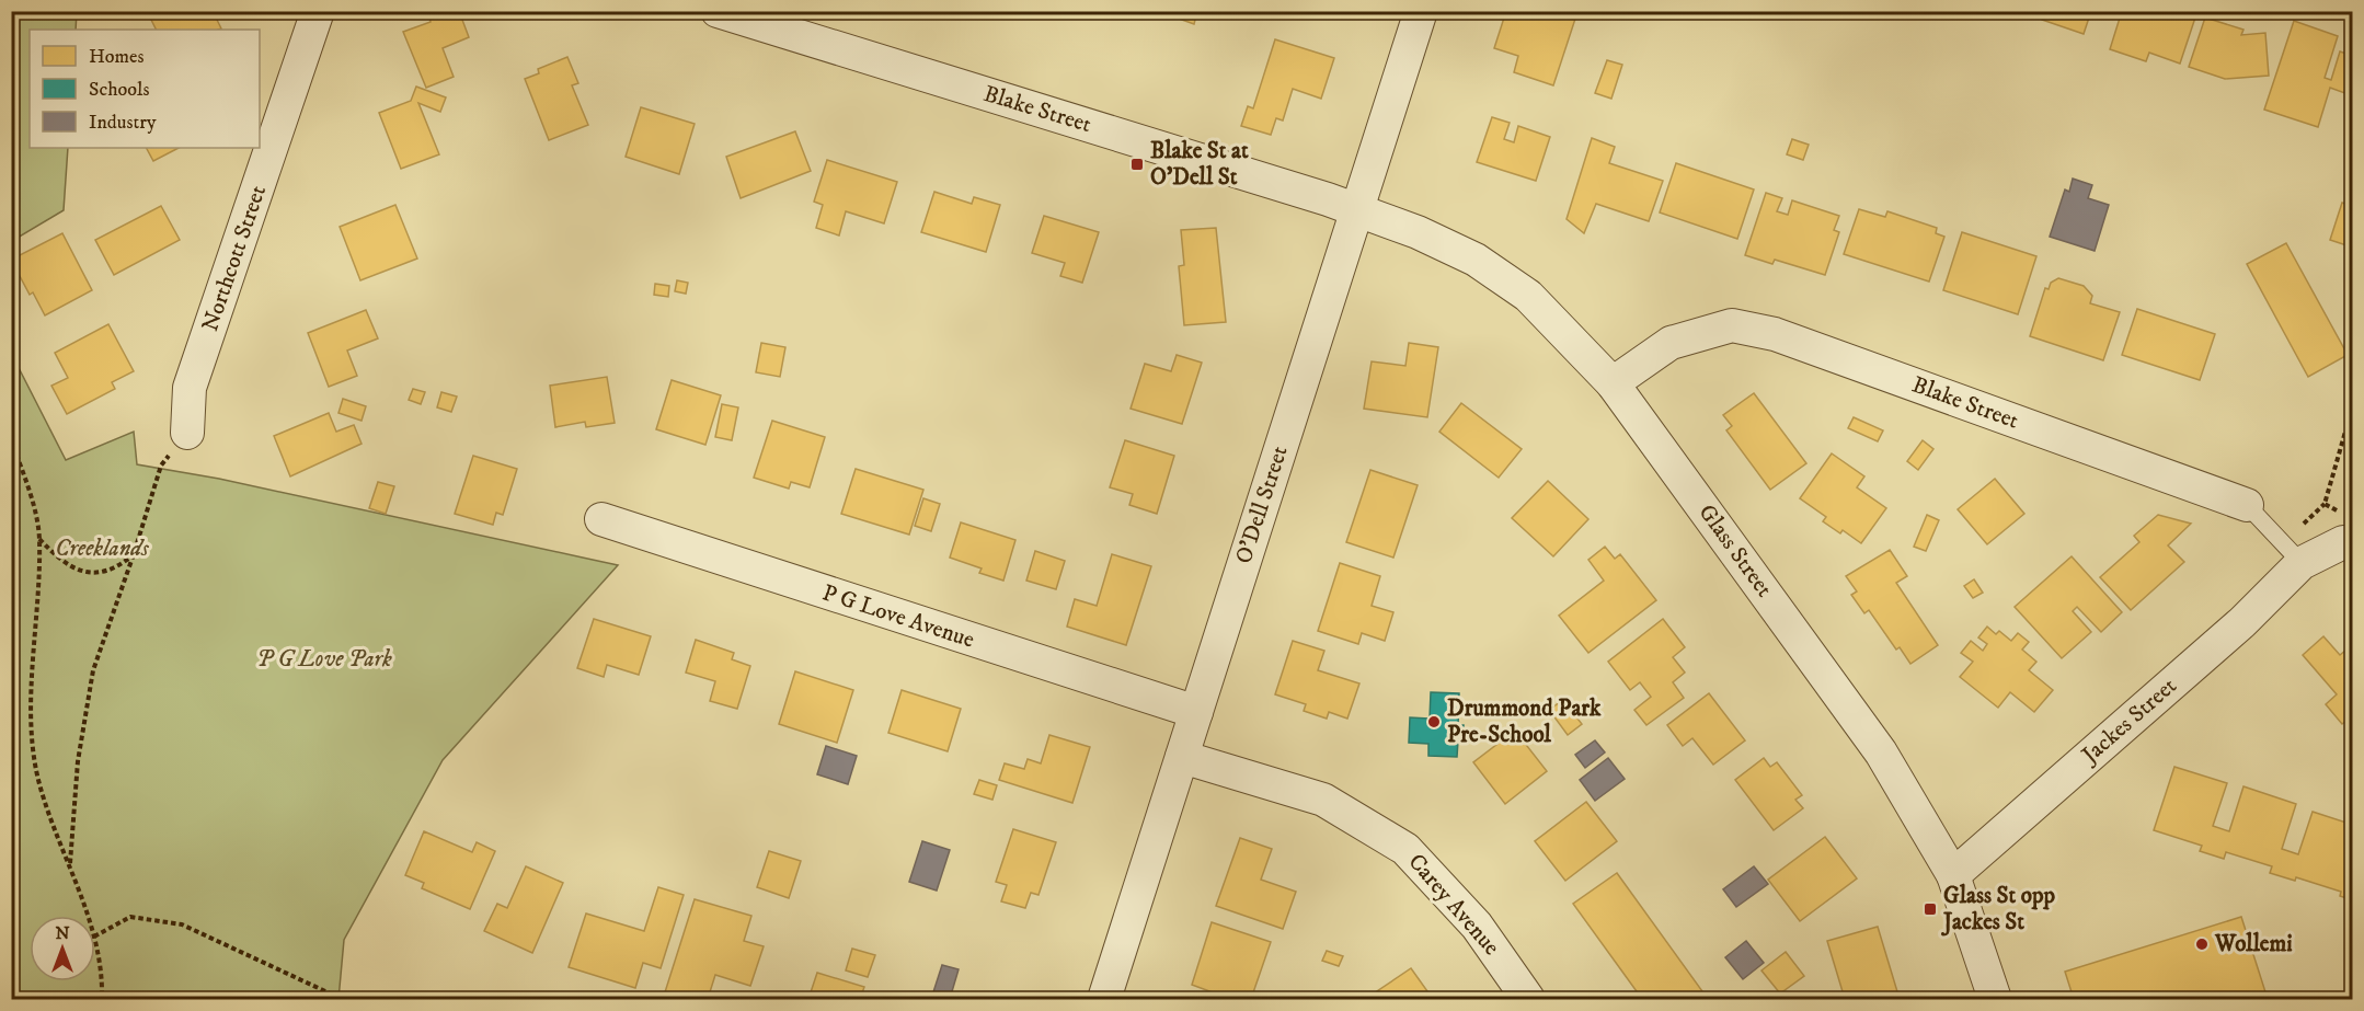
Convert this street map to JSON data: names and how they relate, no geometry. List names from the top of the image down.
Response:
{
  "streets": {
    "street": [
      "Blake Street",
      "Northcott Street",
      "O'Dell Street",
      "Glass Street",
      "P G Love Avenue",
      "Jackes Street",
      "Carey Avenue"
    ]
  },
  "crossings": [
    ["Blake Street", "O'Dell Street"],
    ["Blake Street", "Glass Street"],
    ["Blake Street", "Jackes Street"],
    ["O'Dell Street", "Glass Street"],
    ["O'Dell Street", "P G Love Avenue"],
    ["O'Dell Street", "Carey Avenue"],
    ["Glass Street", "Jackes Street"]
  ],
  "parks": ["Creeklands", "P G Love Park"],
  "places": {
    "transit": ["Blake St at O'Dell St", "Glass St opp Jackes St"],
    "other": ["Drummond Park Pre-School", "Wollemi"]
  },
  "legend": ["Homes", "Schools", "Industry"],
  "north": "top"
}
